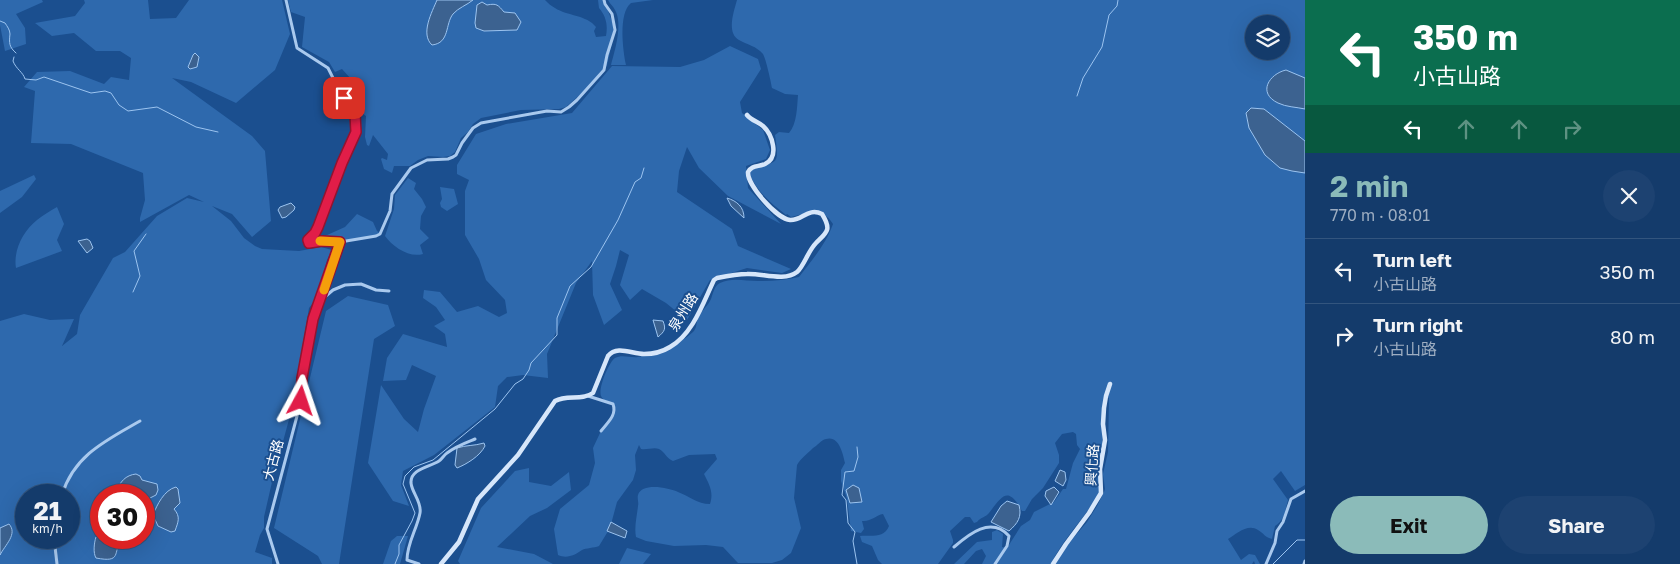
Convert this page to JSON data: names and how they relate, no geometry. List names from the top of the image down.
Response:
{
  "streets": {
    "street": ["泉州路", "大古路", "興化路"]
  },
  "page": {
    "turn": ["350 m", "小古山路"],
    "heading": ["2 min", "770 m · 08:01"],
    "list": [
      {
        "name": "Turn left",
        "note": "小古山路",
        "value": "350 m"
      },
      {
        "name": "Turn right",
        "note": "小古山路",
        "value": "80 m"
      }
    ],
    "speed": "21 km/h",
    "limit": "30",
    "buttons": ["Exit", "Share"]
  }
}
